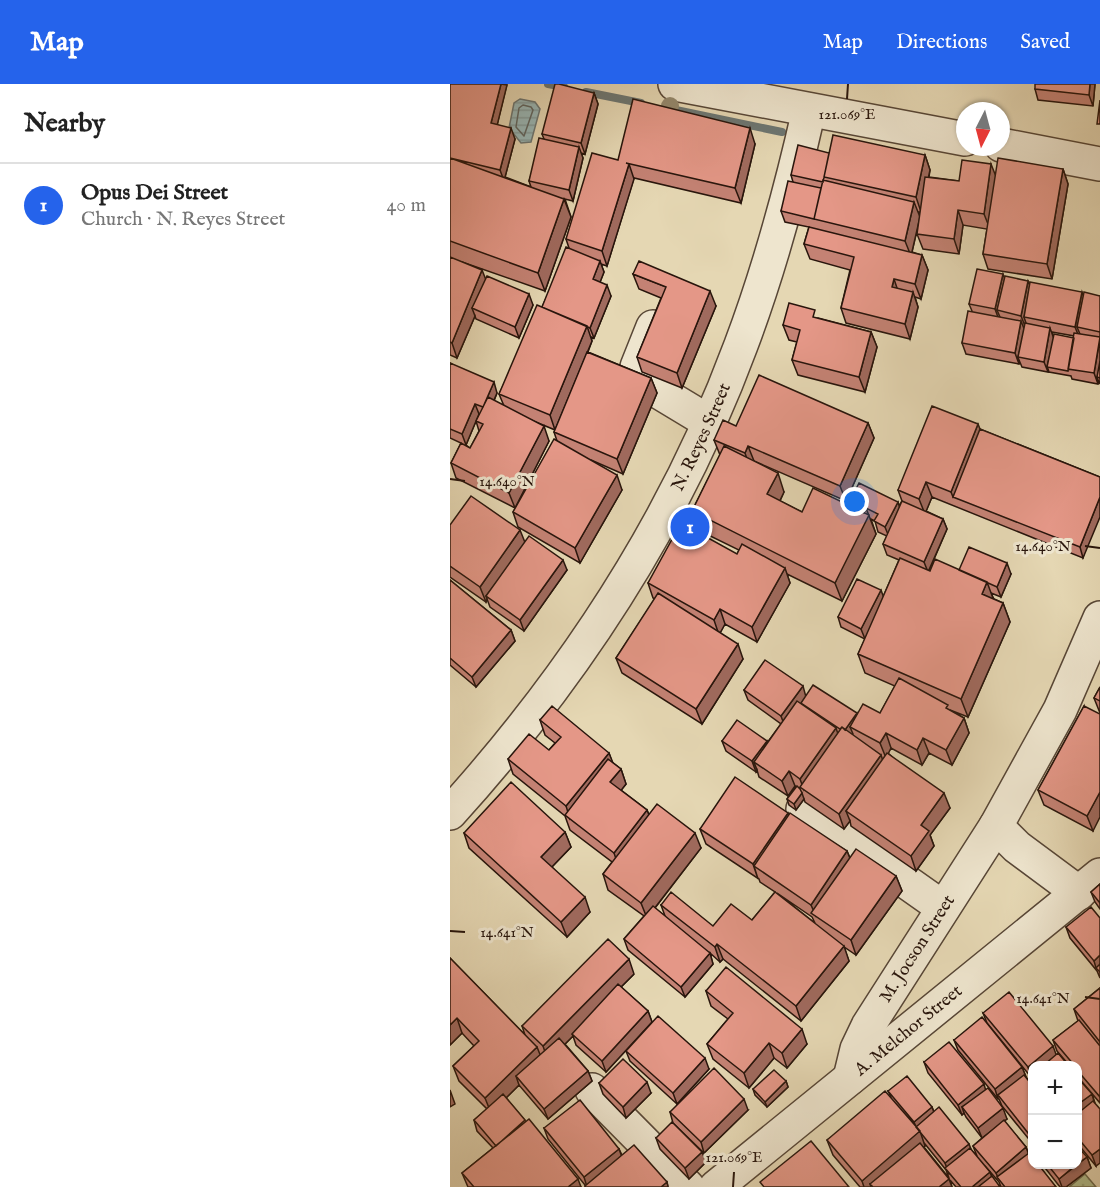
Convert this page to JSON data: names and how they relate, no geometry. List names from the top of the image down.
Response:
{
  "streets": {
    "street": ["N. Reyes Street", "M. Jocson Street", "A. Melchor Street"]
  },
  "crossings": [
    ["M. Jocson Street", "A. Melchor Street"]
  ],
  "north": "bottom",
  "page": {
    "header": "Map",
    "nav": ["Map", "Directions", "Saved"],
    "heading": "Nearby",
    "list": [
      {
        "mark": "1",
        "name": "Opus Dei Street",
        "note": "Church · N. Reyes Street",
        "value": "40 m"
      }
    ],
    "pins": "1",
    "map_buttons": ["+", "−"]
  },
  "coordinates": ["121.069°E", "14.640°N", "14.641°N"]
}
